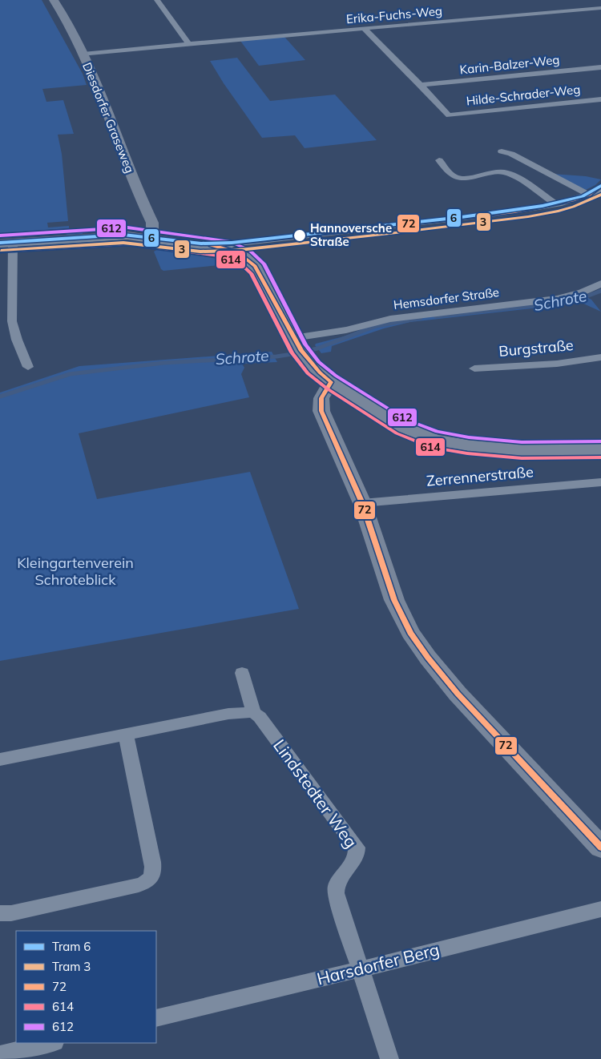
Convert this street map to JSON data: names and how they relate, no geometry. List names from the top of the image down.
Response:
{
  "streets": {
    "main road": ["Diesdorfer Graseweg"],
    "street": [
      "Erika-Fuchs-Weg",
      "Karin-Balzer-Weg",
      "Hilde-Schrader-Weg",
      "Hemsdorfer Straße",
      "Burgstraße",
      "Zerrennerstraße",
      "Lindstedter Weg",
      "Harsdorfer Berg"
    ]
  },
  "crossings": [
    ["Erika-Fuchs-Weg", "Diesdorfer Graseweg"],
    ["Karin-Balzer-Weg", "Hilde-Schrader-Weg"],
    ["Lindstedter Weg", "Harsdorfer Berg"]
  ],
  "water": ["Schrote"],
  "parks": ["Kleingartenverein Schroteblick"],
  "places": ["Hannoversche Straße"],
  "lines": [
    "tram line 6",
    "transit line 72",
    "tram line 3",
    "transit line 612",
    "transit line 614"
  ],
  "legend": [
    "Tram 6",
    "Tram 3",
    "72",
    "614",
    "612"
  ]
}
